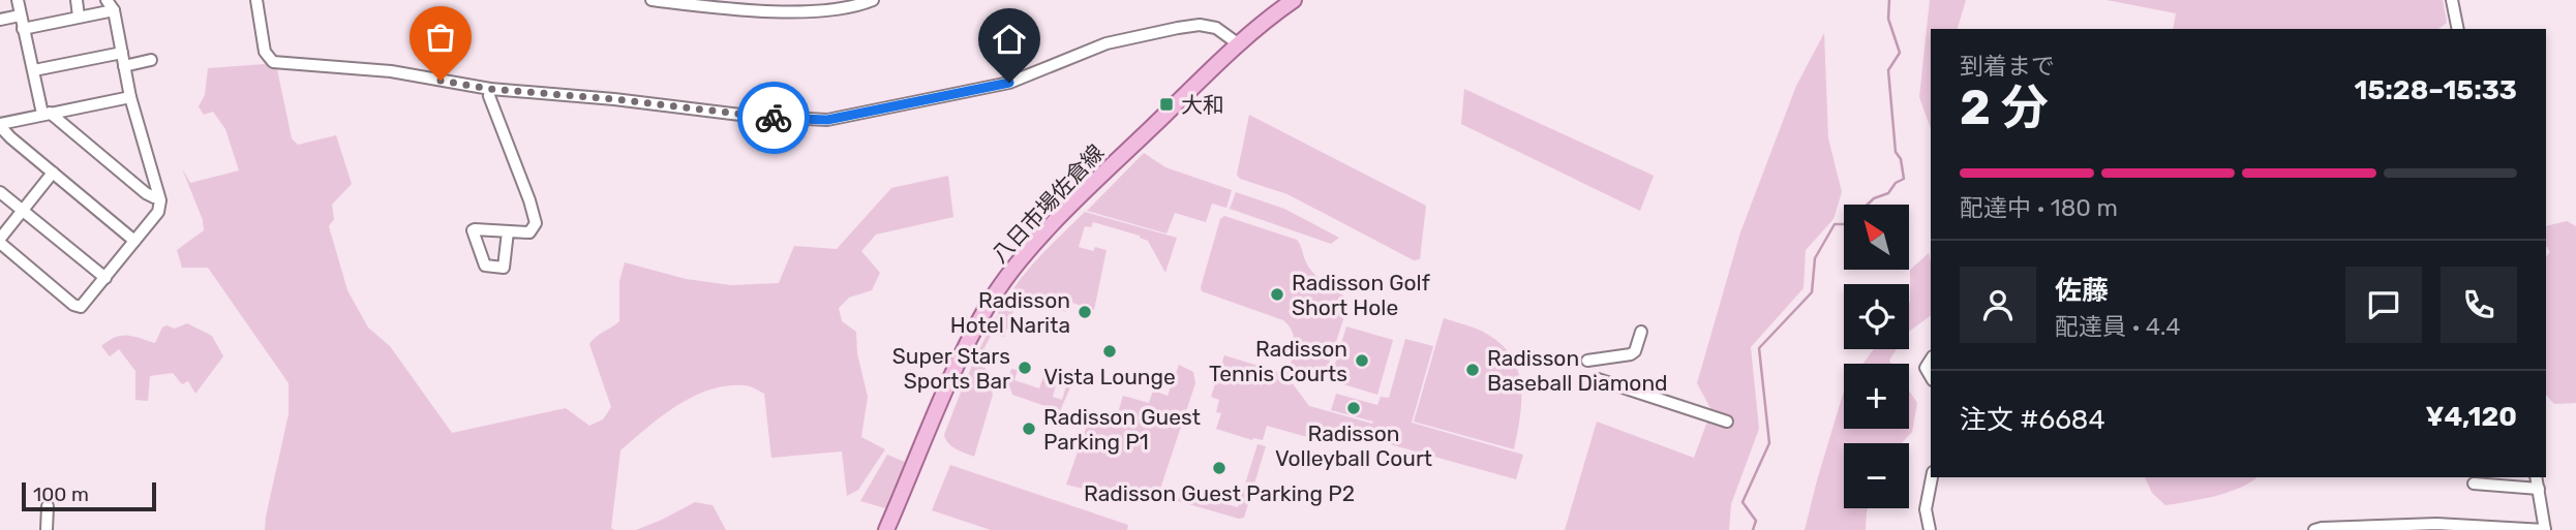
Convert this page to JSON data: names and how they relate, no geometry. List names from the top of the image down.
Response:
{
  "streets": {
    "main road": ["八日市場佐倉線"]
  },
  "places": {
    "transit": ["大和"],
    "other": [
      "Radisson Golf Short Hole",
      "Radisson Hotel Narita",
      "Vista Lounge",
      "Radisson Tennis Courts",
      "Super Stars Sports Bar",
      "Radisson Baseball Diamond",
      "Radisson Volleyball Court",
      "Radisson Guest Parking P1",
      "Radisson Guest Parking P2"
    ]
  },
  "scale_bar": "100 m",
  "north": "top left",
  "page": {
    "heading": ["2 分", "到着まで", "15:28–15:33"],
    "panel": [
      "佐藤",
      "配達員 · 4.4",
      "注文 #6684",
      "¥4,120"
    ],
    "bar": "配達中 · 180 m",
    "map_buttons": ["+", "−"],
    "scale": "100 m"
  }
}
